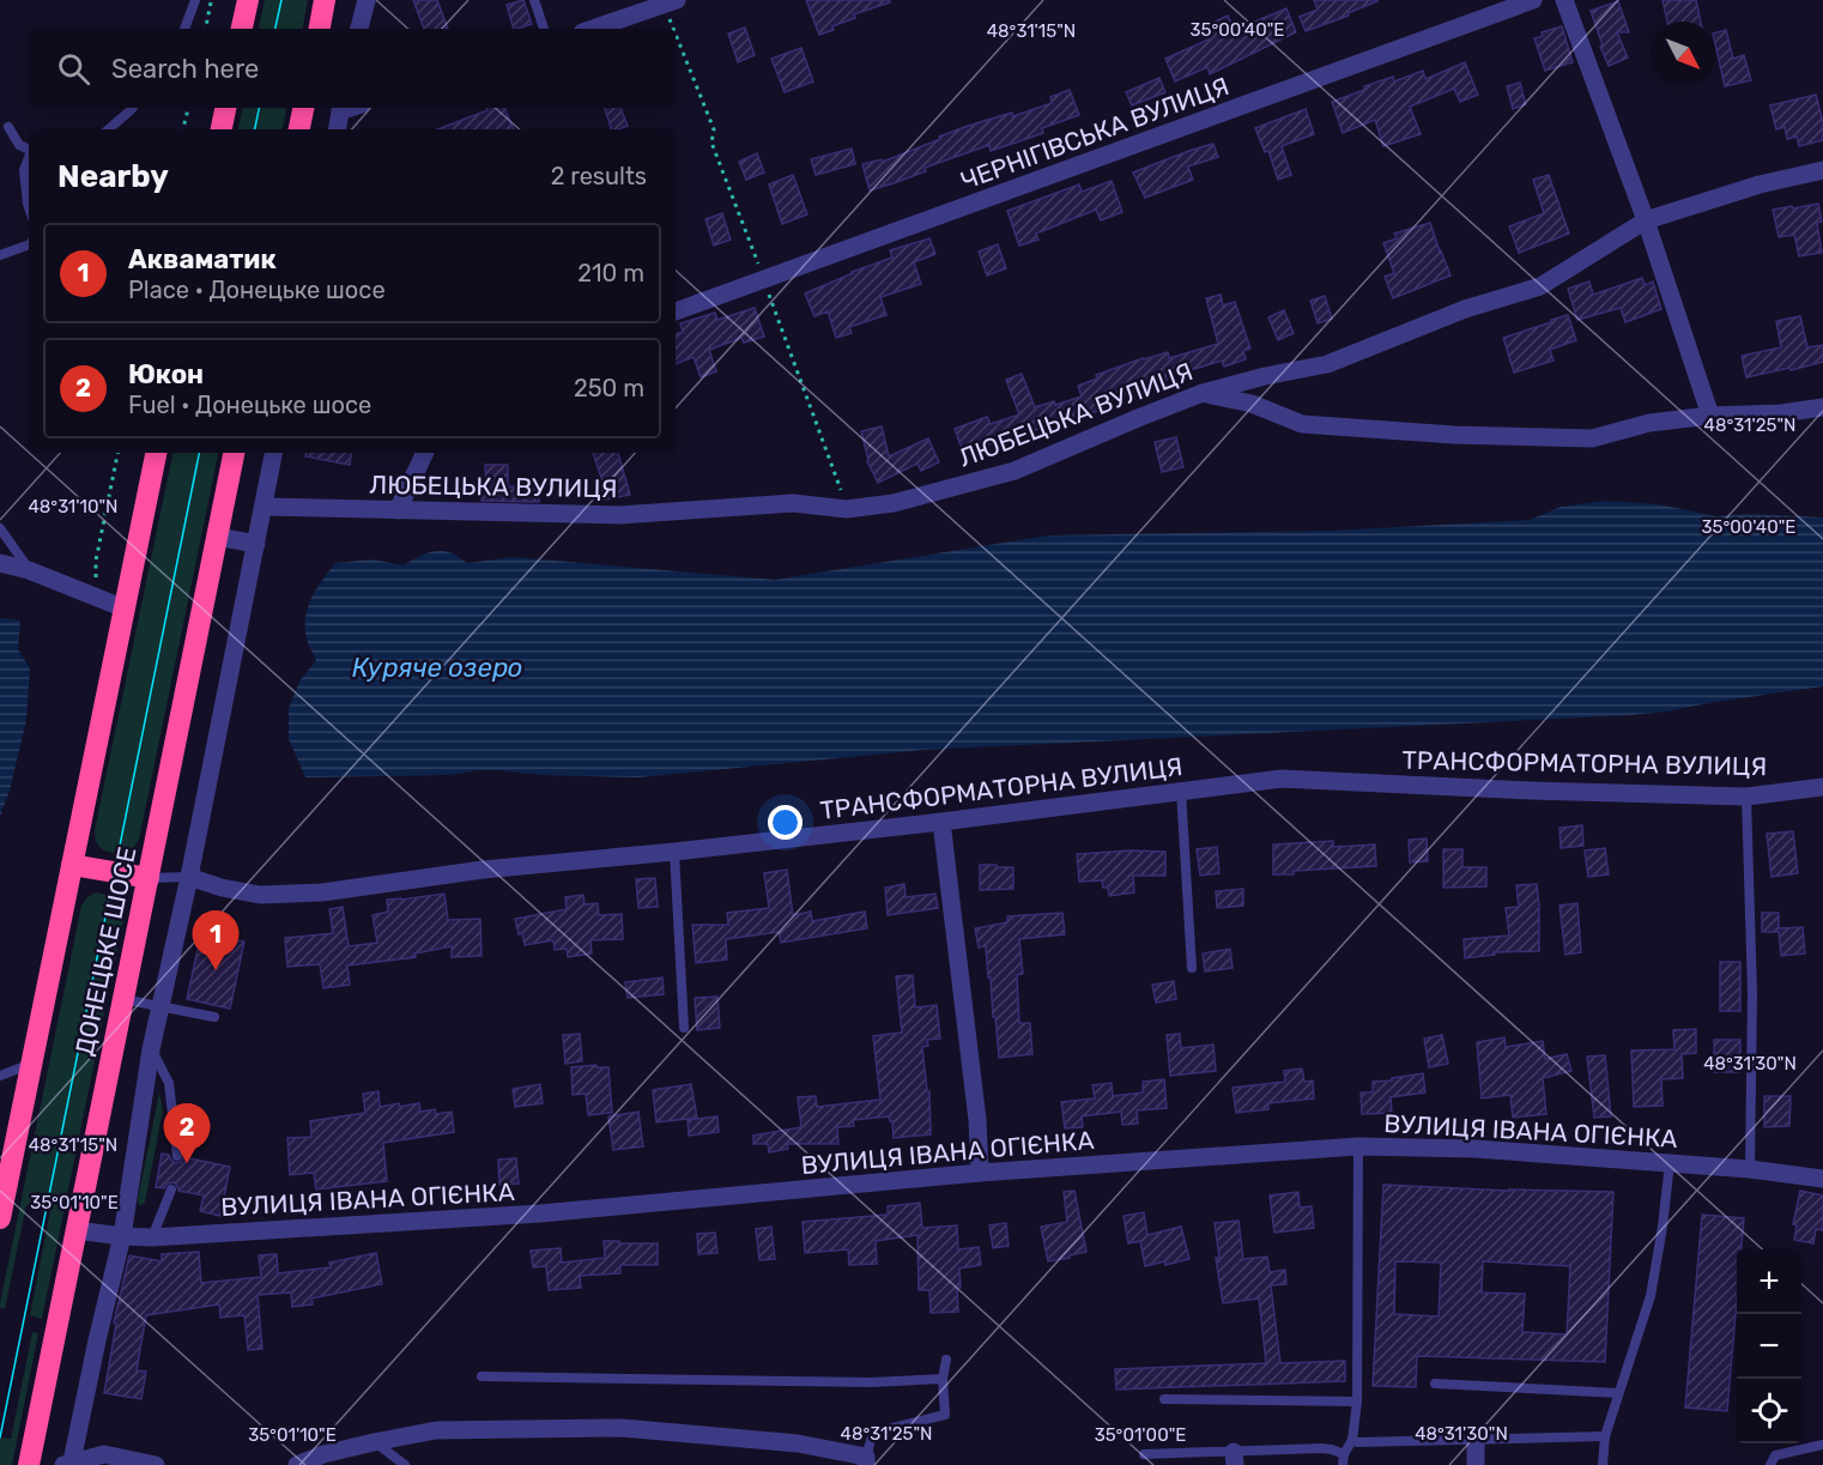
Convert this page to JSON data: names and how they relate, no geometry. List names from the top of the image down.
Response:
{
  "streets": {
    "highway": ["ДОНЕЦЬКЕ ШОСЕ"],
    "street": [
      "ЧЕРНІГІВСЬКА ВУЛИЦЯ",
      "ЛЮБЕЦЬКА ВУЛИЦЯ",
      "ТРАНСФОРМАТОРНА ВУЛИЦЯ",
      "ВУЛИЦЯ ІВАНА ОГІЄНКА"
    ]
  },
  "crossings": [
    ["ДОНЕЦЬКЕ ШОСЕ", "ВУЛИЦЯ ІВАНА ОГІЄНКА"]
  ],
  "water": ["Куряче озеро"],
  "north": "bottom right",
  "page": {
    "search": "Search here",
    "heading": ["Nearby", "2 results"],
    "list": [
      {
        "mark": "1",
        "name": "Акваматик",
        "note": "Place · Донецьке шосе",
        "value": "210 m"
      },
      {
        "mark": "2",
        "name": "Юкон",
        "note": "Fuel · Донецьке шосе",
        "value": "250 m"
      }
    ],
    "pins": ["1", "2"],
    "map_buttons": ["+", "−"]
  },
  "coordinates": [
    "35°00'40\"E",
    "48°31'15\"N",
    "48°31'25\"N",
    "48°31'10\"N",
    "48°31'30\"N",
    "35°01'10\"E",
    "35°01'00\"E"
  ]
}
